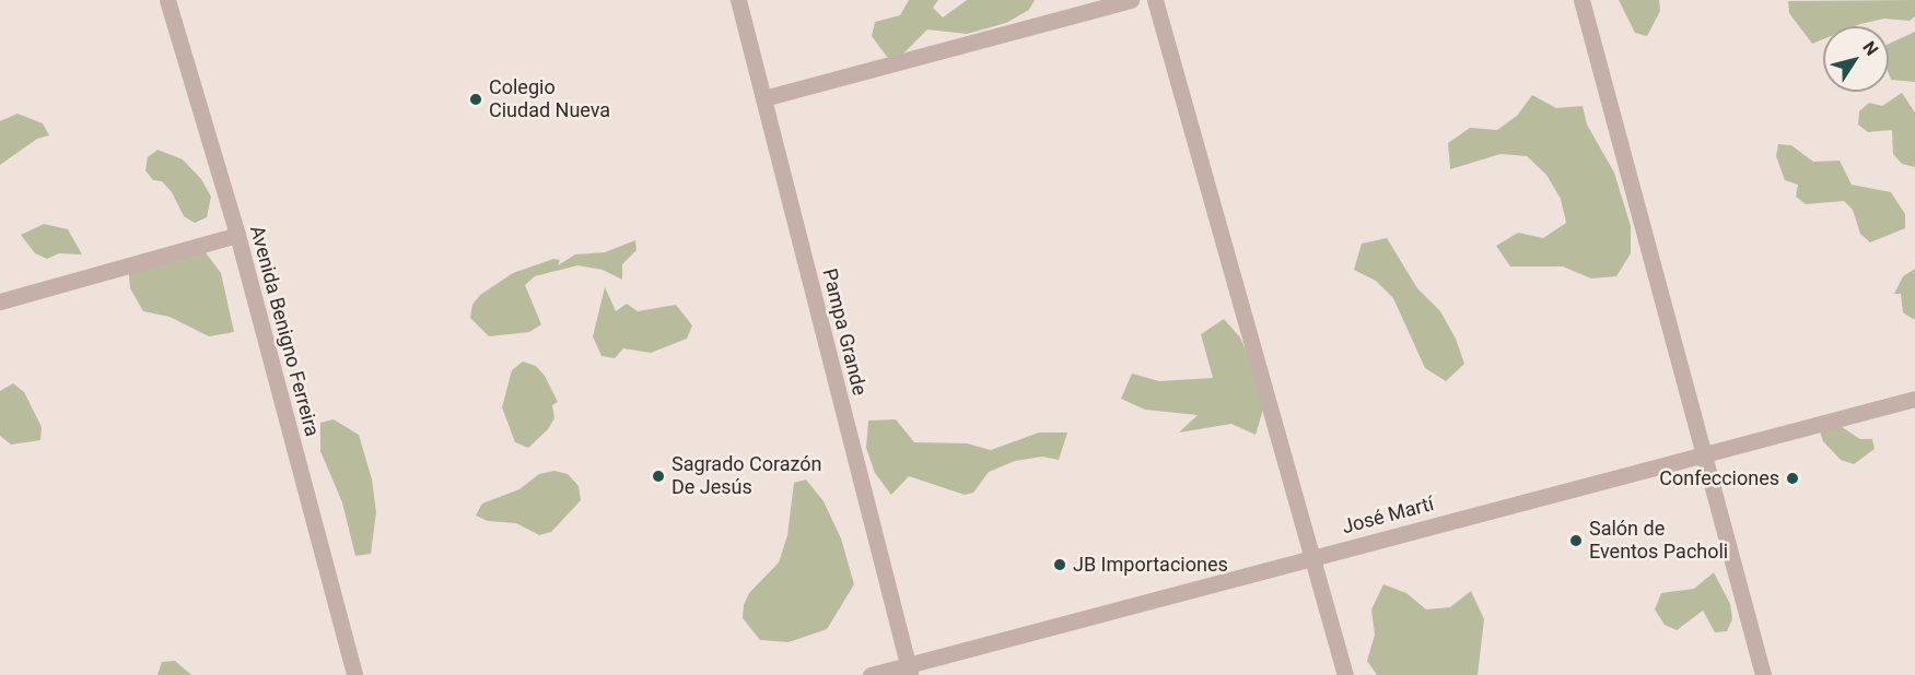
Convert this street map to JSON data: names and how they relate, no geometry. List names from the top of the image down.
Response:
{
  "streets": {
    "street": ["Avenida Benigno Ferreira", "Pampa Grande", "José Martí"]
  },
  "crossings": [
    ["Pampa Grande", "José Martí"]
  ],
  "places": [
    "Colegio Ciudad Nueva",
    "Sagrado Corazón De Jesús",
    "Confecciones",
    "Salón de Eventos Pacholi",
    "JB Importaciones"
  ],
  "north": "top right"
}
